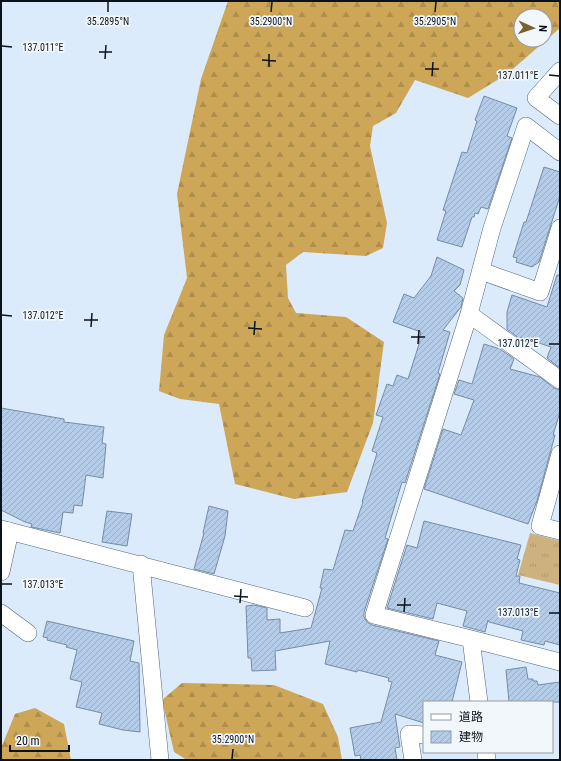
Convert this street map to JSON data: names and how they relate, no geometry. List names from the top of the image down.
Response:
{
  "legend": ["道路", "建物"],
  "scale_bar": "20 m",
  "north": "right",
  "coordinates": [
    "35.2895°N",
    "35.2900°N",
    "35.2905°N",
    "137.011°E",
    "137.012°E",
    "137.013°E"
  ]
}
